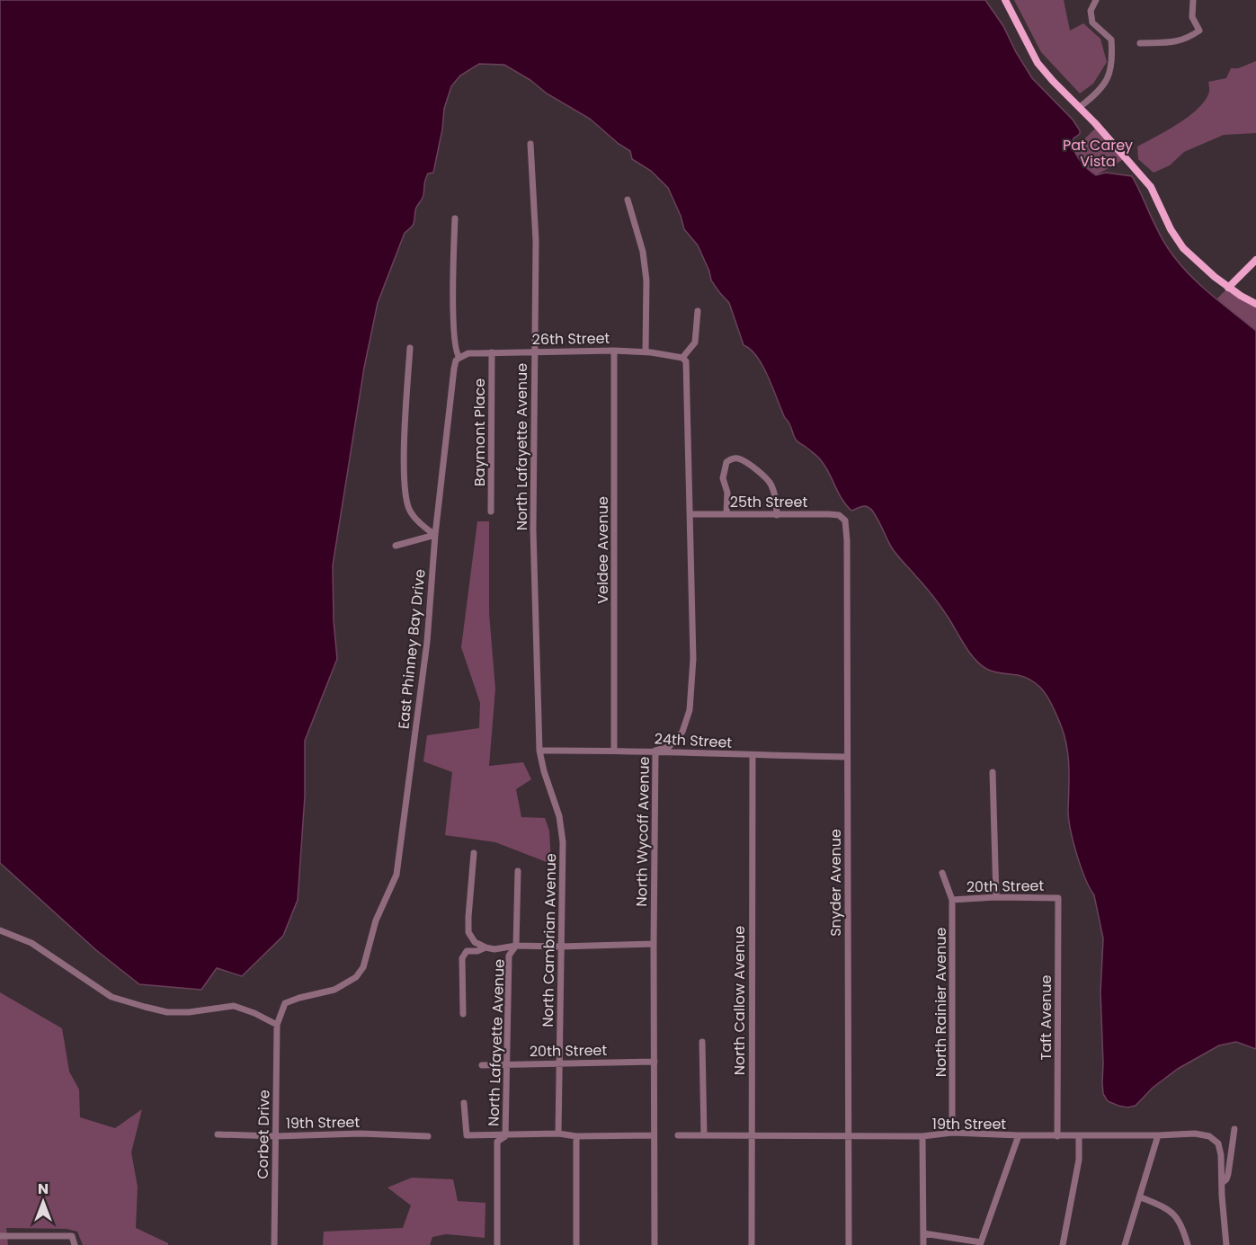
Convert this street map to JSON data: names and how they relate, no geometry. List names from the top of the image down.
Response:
{
  "streets": {
    "street": [
      "26th Street",
      "Baymont Place",
      "North Lafayette Avenue",
      "25th Street",
      "Veldee Avenue",
      "East Phinney Bay Drive",
      "24th Street",
      "North Wycoff Avenue",
      "Snyder Avenue",
      "20th Street",
      "North Cambrian Avenue",
      "North Callow Avenue",
      "North Rainier Avenue",
      "Taft Avenue",
      "19th Street",
      "Corbet Drive"
    ]
  },
  "crossings": [
    ["26th Street", "Baymont Place"],
    ["26th Street", "North Lafayette Avenue"],
    ["26th Street", "Veldee Avenue"],
    ["26th Street", "East Phinney Bay Drive"],
    ["26th Street", "North Wycoff Avenue"],
    ["North Lafayette Avenue", "24th Street"],
    ["North Lafayette Avenue", "20th Street"],
    ["North Lafayette Avenue", "North Cambrian Avenue"],
    ["25th Street", "North Wycoff Avenue"],
    ["25th Street", "Snyder Avenue"],
    ["Veldee Avenue", "24th Street"],
    ["East Phinney Bay Drive", "Corbet Drive"],
    ["24th Street", "North Wycoff Avenue"],
    ["24th Street", "Snyder Avenue"],
    ["24th Street", "North Cambrian Avenue"],
    ["24th Street", "North Callow Avenue"],
    ["North Wycoff Avenue", "20th Street"],
    ["Snyder Avenue", "19th Street"],
    ["20th Street", "North Cambrian Avenue"],
    ["20th Street", "North Rainier Avenue"],
    ["20th Street", "Taft Avenue"],
    ["North Callow Avenue", "19th Street"],
    ["North Rainier Avenue", "19th Street"],
    ["Taft Avenue", "19th Street"],
    ["19th Street", "Corbet Drive"]
  ],
  "parks": ["Pat Carey Vista"],
  "north": "top"
}
